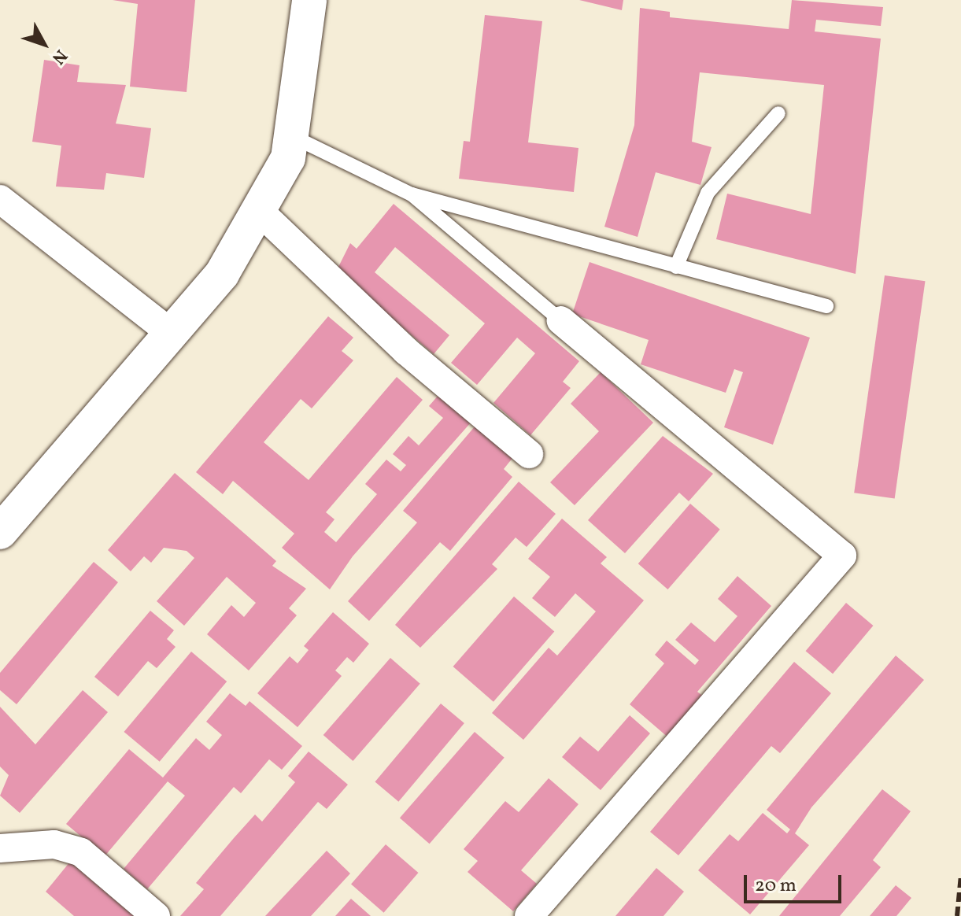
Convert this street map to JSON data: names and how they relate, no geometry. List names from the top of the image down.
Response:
{
  "scale_bar": "20 m",
  "north": "bottom right"
}
